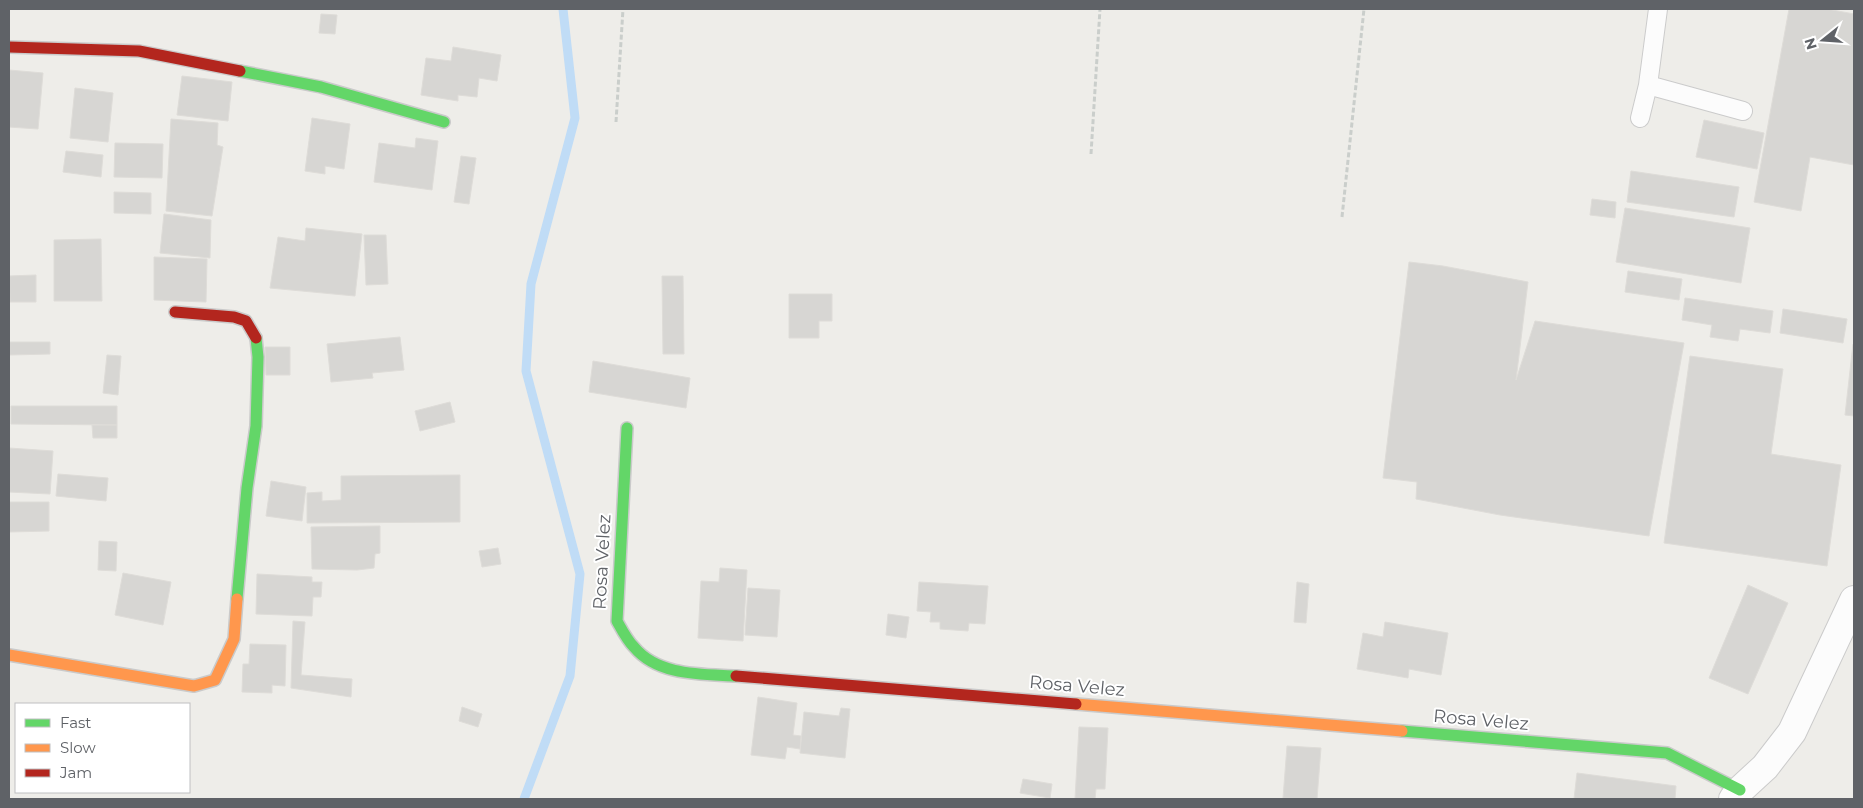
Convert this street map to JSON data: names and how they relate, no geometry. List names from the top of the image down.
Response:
{
  "streets": {
    "street": ["Rosa Velez"]
  },
  "legend": ["Fast", "Slow", "Jam"],
  "north": "left"
}
